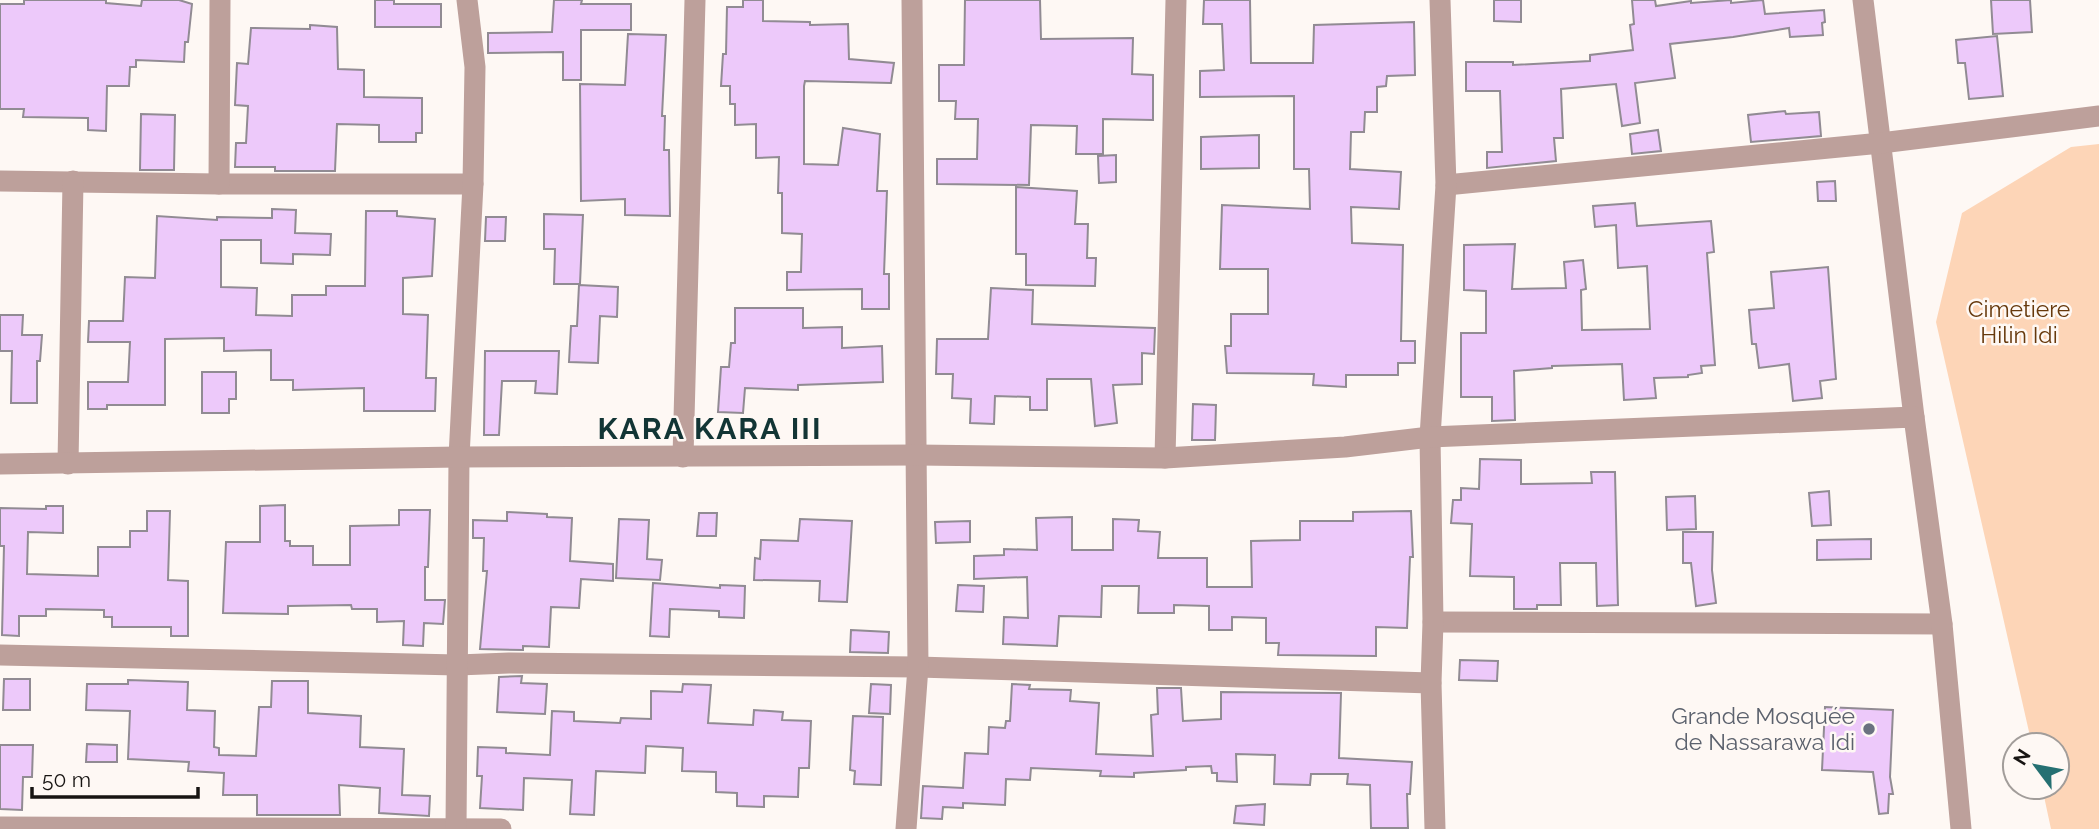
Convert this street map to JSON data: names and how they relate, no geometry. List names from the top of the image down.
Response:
{
  "districts": ["KARA KARA III"],
  "parks": ["Cimetiere Hilin Idi"],
  "places": ["Grande Mosquée de Nassarawa Idi"],
  "scale_bar": "50 m",
  "north": "top left"
}
